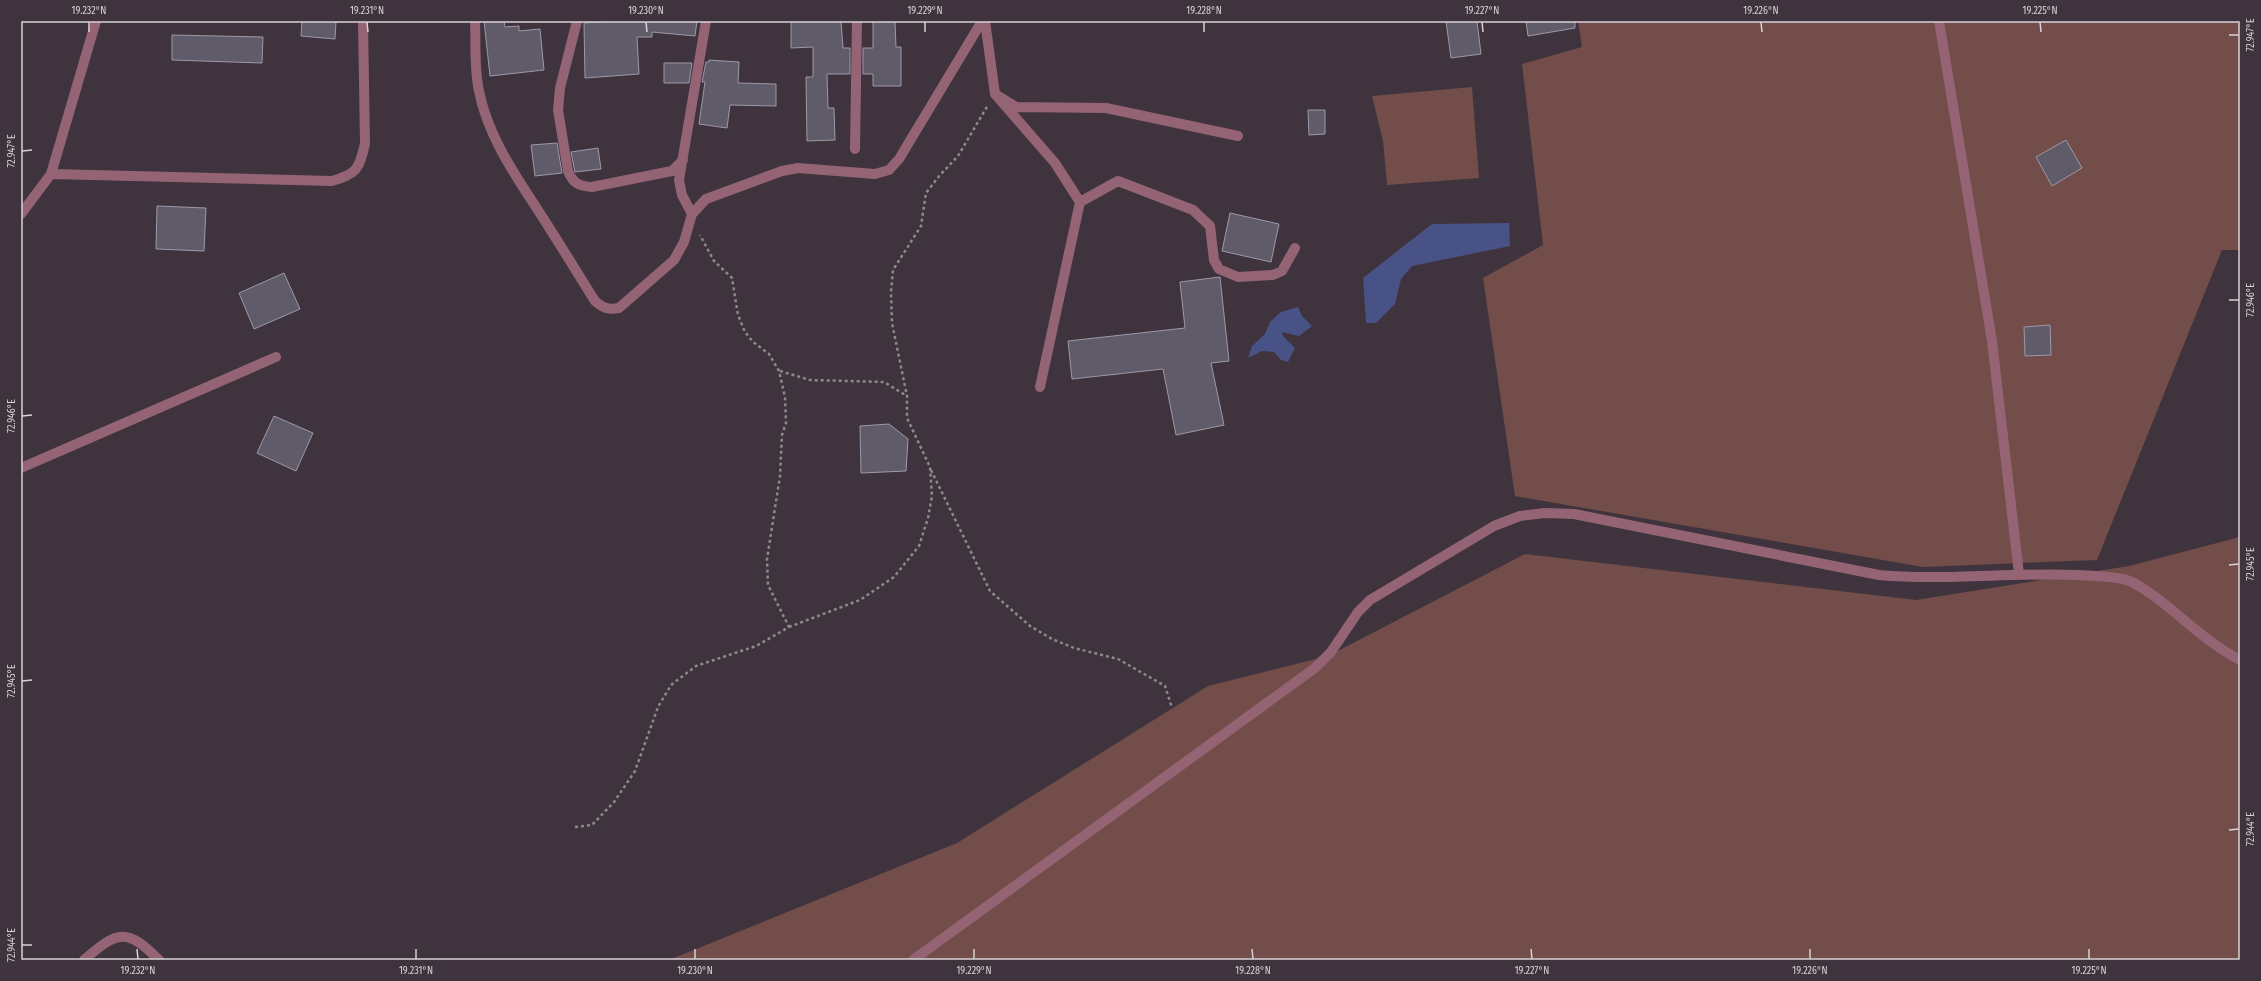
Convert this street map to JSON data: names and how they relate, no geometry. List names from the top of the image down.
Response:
{
  "coordinates": [
    "19.232°N",
    "19.231°N",
    "19.230°N",
    "19.229°N",
    "19.228°N",
    "19.227°N",
    "19.226°N",
    "19.225°N",
    "72.947°E",
    "72.946°E",
    "72.945°E",
    "72.944°E"
  ]
}
